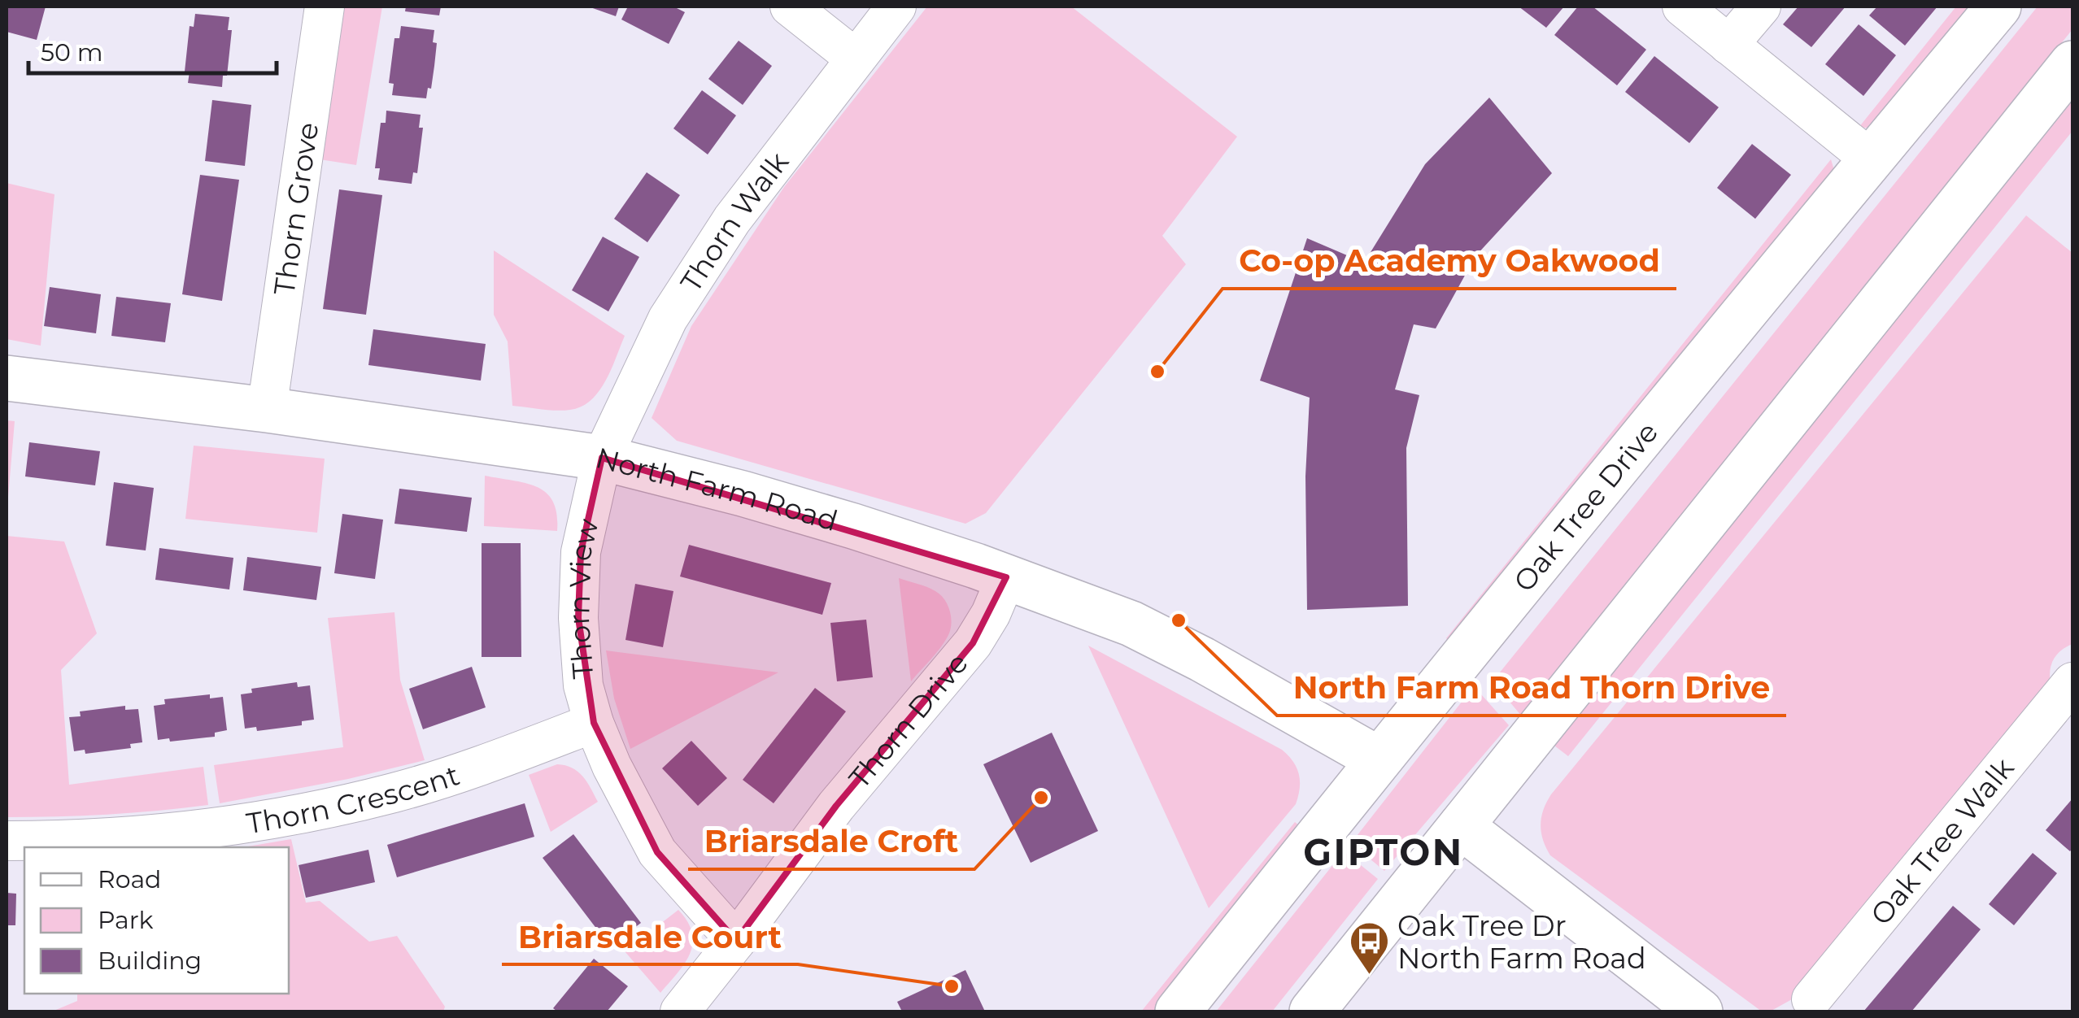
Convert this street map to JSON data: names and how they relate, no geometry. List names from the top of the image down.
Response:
{
  "streets": {
    "street": [
      "Thorn Grove",
      "Thorn Walk",
      "North Farm Road",
      "Oak Tree Drive",
      "Thorn View",
      "Thorn Drive",
      "Thorn Crescent",
      "Oak Tree Walk"
    ]
  },
  "crossings": [
    ["Thorn Grove", "North Farm Road"],
    ["Thorn Walk", "North Farm Road"],
    ["Thorn Walk", "Thorn View"],
    ["North Farm Road", "Oak Tree Drive"],
    ["North Farm Road", "Thorn View"],
    ["North Farm Road", "Thorn Drive"],
    ["Thorn View", "Thorn Drive"],
    ["Thorn View", "Thorn Crescent"]
  ],
  "districts": ["GIPTON"],
  "places": {
    "other": [
      "Co-op Academy Oakwood",
      "North Farm Road Thorn Drive",
      "Briarsdale Croft",
      "Briarsdale Court"
    ],
    "bus stop": ["Oak Tree Dr North Farm Road"]
  },
  "legend": ["Road", "Park", "Building"],
  "scale_bar": "50 m"
}
